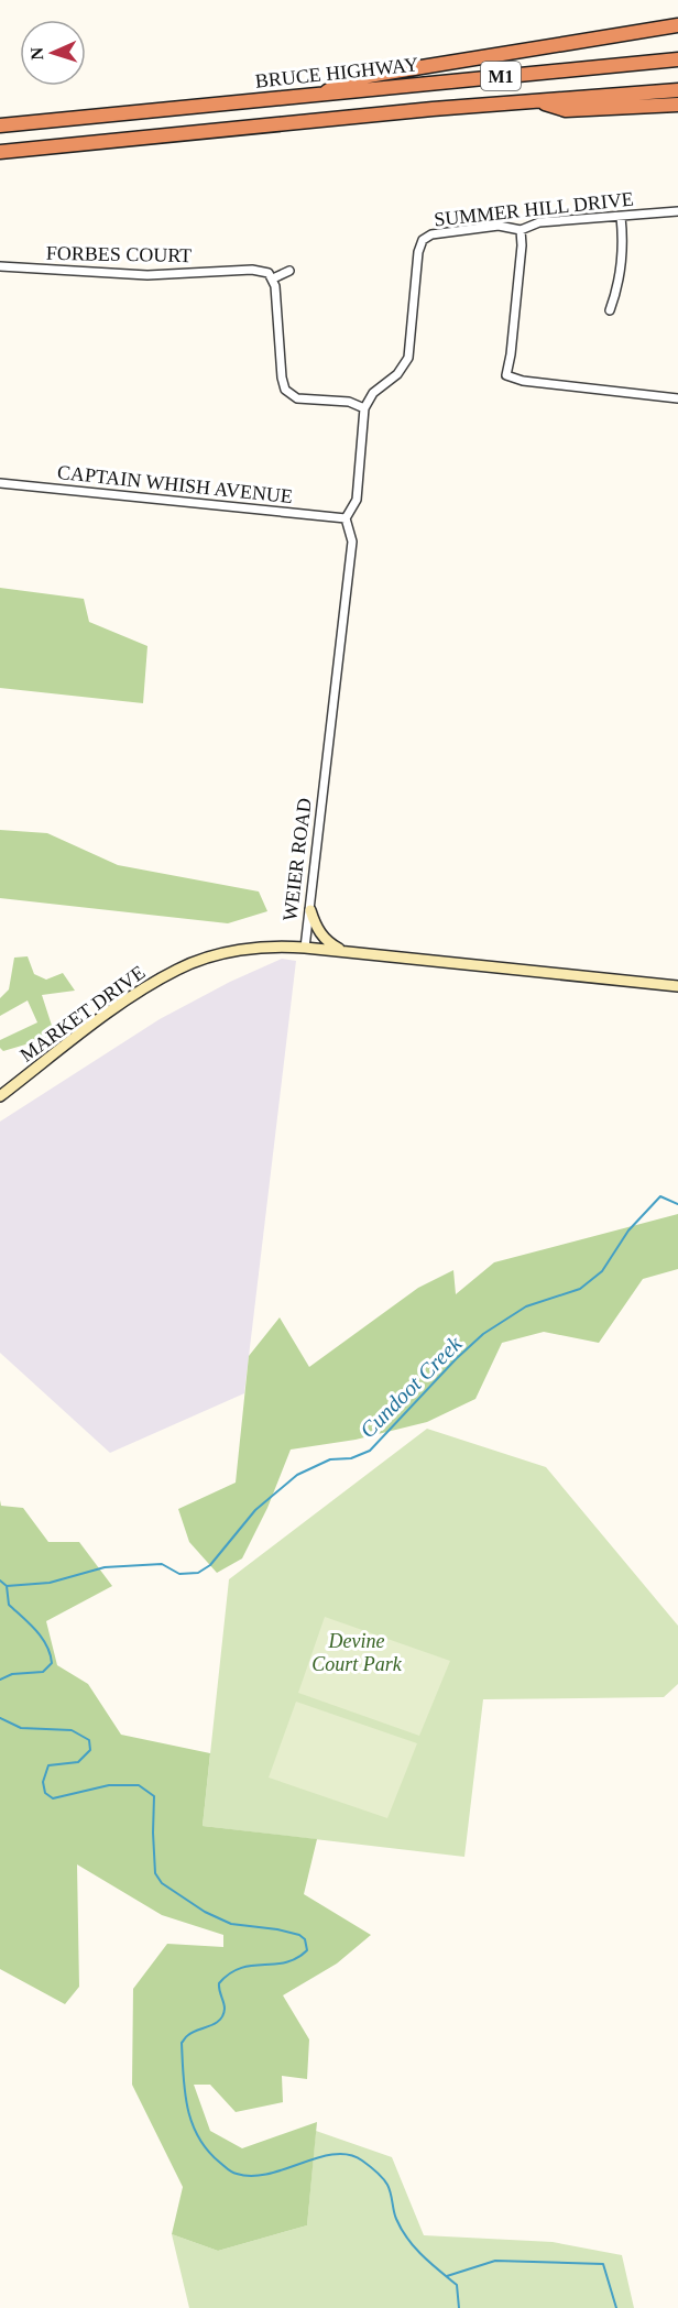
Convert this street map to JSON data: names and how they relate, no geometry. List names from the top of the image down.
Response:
{
  "streets": {
    "highway": ["BRUCE HIGHWAY", "M1"],
    "street": [
      "SUMMER HILL DRIVE",
      "FORBES COURT",
      "CAPTAIN WHISH AVENUE",
      "WEIER ROAD",
      "MARKET DRIVE"
    ]
  },
  "crossings": [
    ["CAPTAIN WHISH AVENUE", "WEIER ROAD"],
    ["WEIER ROAD", "MARKET DRIVE"]
  ],
  "water": ["Cundoot Creek"],
  "parks": ["Devine Court Park"],
  "north": "left"
}
